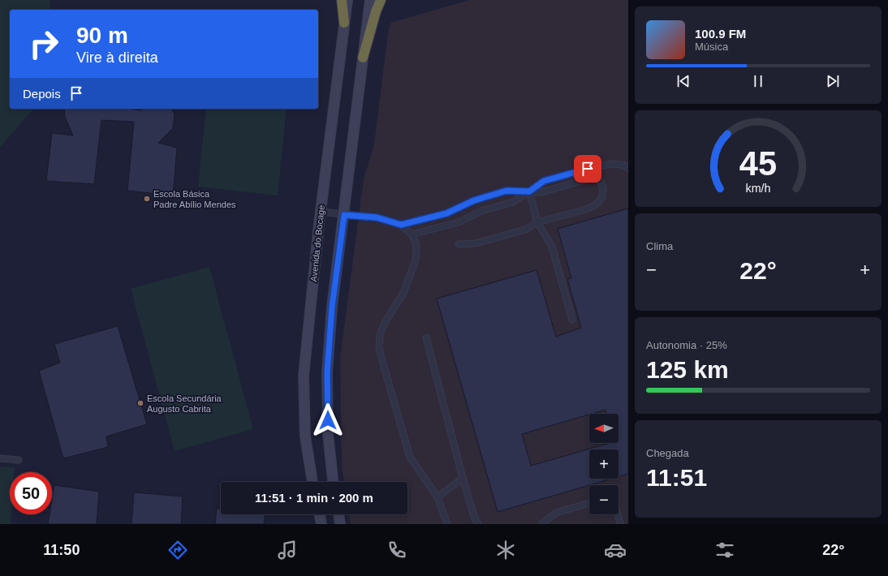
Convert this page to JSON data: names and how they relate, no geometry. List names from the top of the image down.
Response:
{
  "streets": {
    "main road": ["Avenida do Bocage"]
  },
  "places": ["Escola Básica Padre Abílio Mendes", "Escola Secundária Augusto Cabrita"],
  "north": "left",
  "page": {
    "turn": ["90 m", "Vire à direita"],
    "song": ["100.9 FM", "Música"],
    "then": "Depois",
    "tile": [
      "Clima",
      ["Autonomia · 25%", "125 km"],
      ["Chegada", "11:51"]
    ],
    "heat": ["−", "22°", "+"],
    "map_buttons": ["+", "−"],
    "limit": "50",
    "trip": "11:51 · 1 min · 200 m",
    "tabs": ["11:50", "22°"],
    "gauge": ["45", "km/h"]
  }
}
